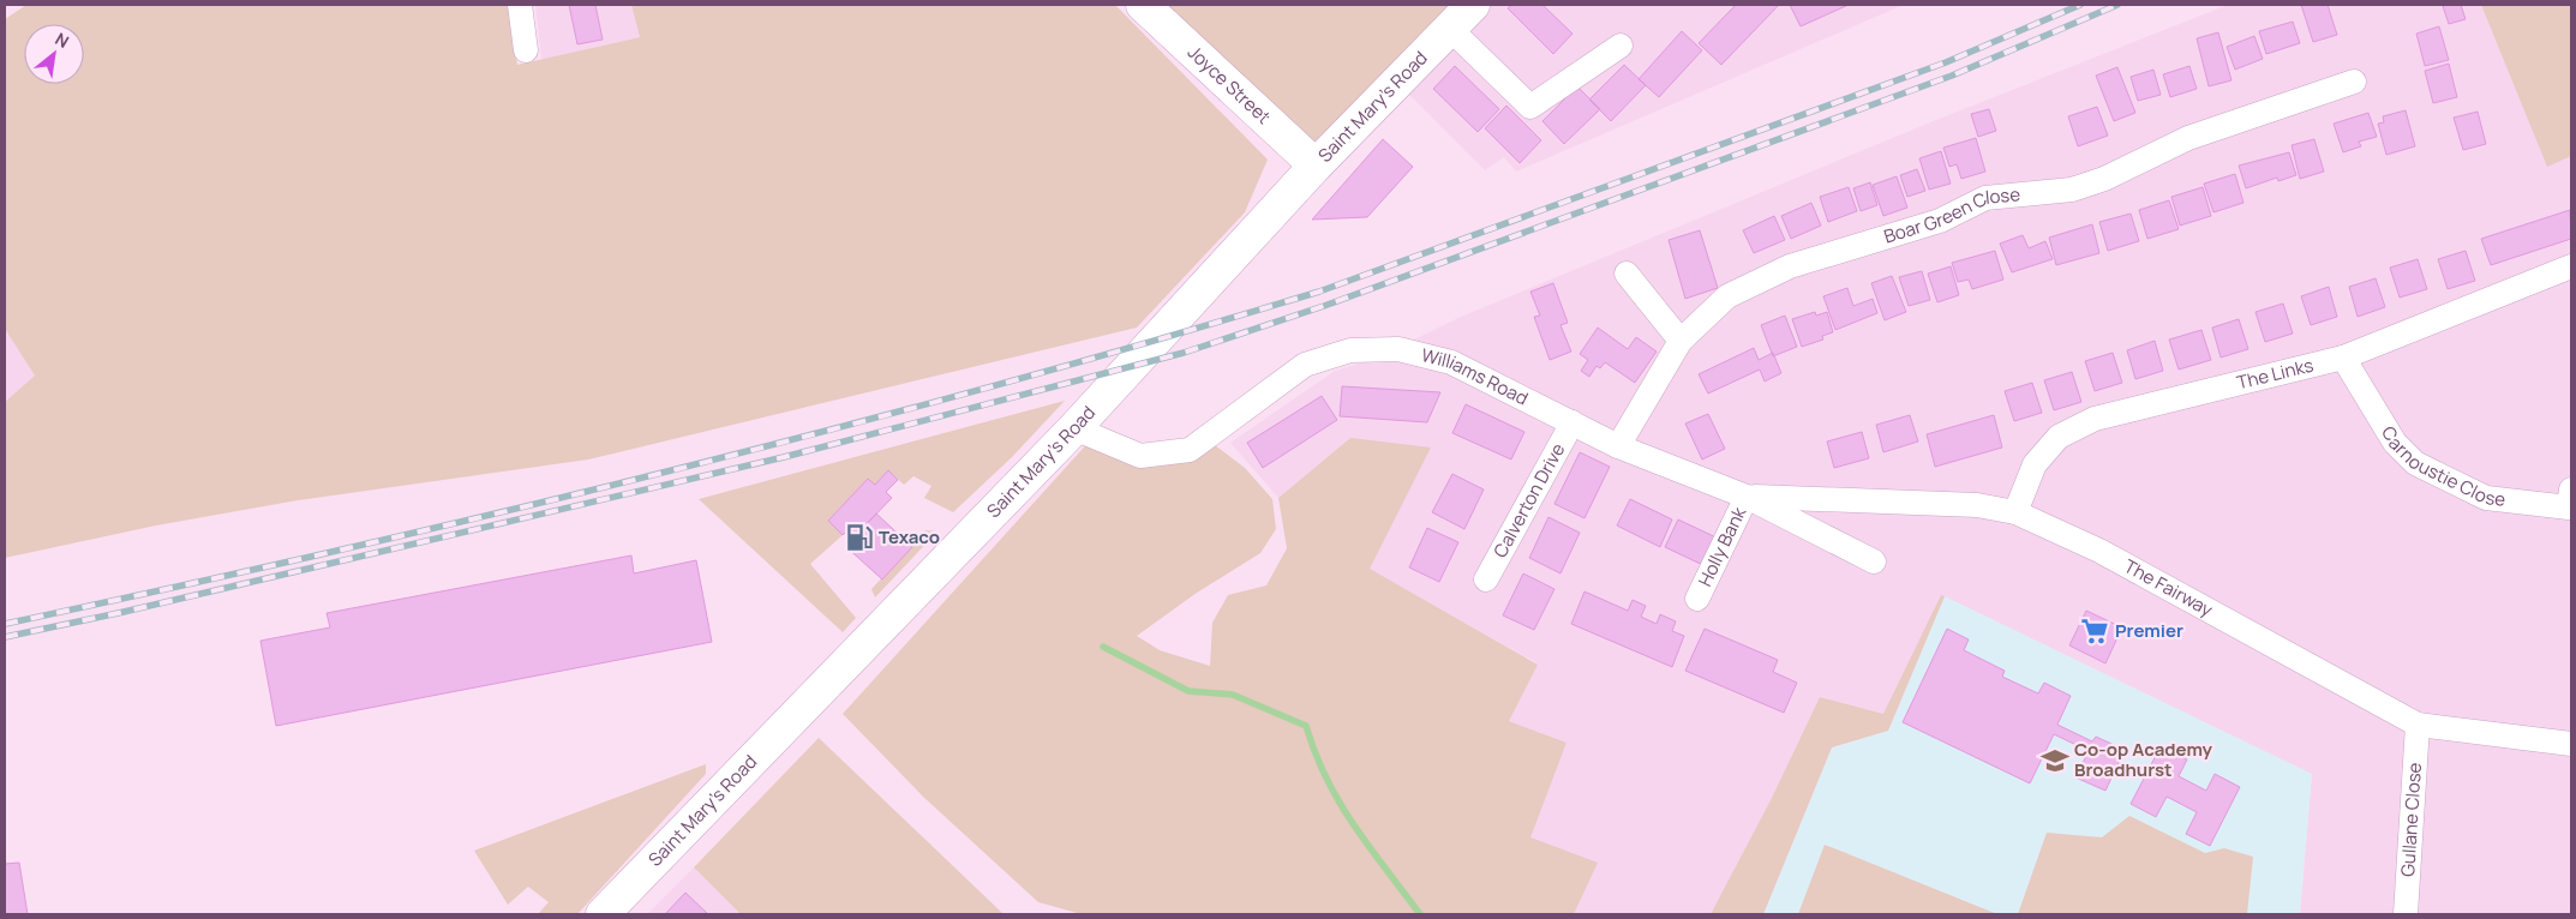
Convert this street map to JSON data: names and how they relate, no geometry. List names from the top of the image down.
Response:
{
  "streets": {
    "street": [
      "Joyce Street",
      "Saint Mary's Road",
      "Boar Green Close",
      "The Links",
      "Williams Road",
      "Carnoustie Close",
      "Calverton Drive",
      "Holly Bank",
      "The Fairway",
      "Gullane Close"
    ]
  },
  "crossings": [
    ["Joyce Street", "Saint Mary's Road"],
    ["Saint Mary's Road", "Williams Road"],
    ["Boar Green Close", "Williams Road"],
    ["The Links", "Carnoustie Close"],
    ["The Links", "The Fairway"],
    ["Williams Road", "Calverton Drive"],
    ["Williams Road", "Holly Bank"],
    ["Williams Road", "The Fairway"],
    ["Holly Bank", "The Fairway"],
    ["The Fairway", "Gullane Close"]
  ],
  "places": {
    "fuel station": ["Texaco"],
    "supermarket": ["Premier"],
    "school or university": ["Co-op Academy Broadhurst"]
  },
  "north": "top right"
}
